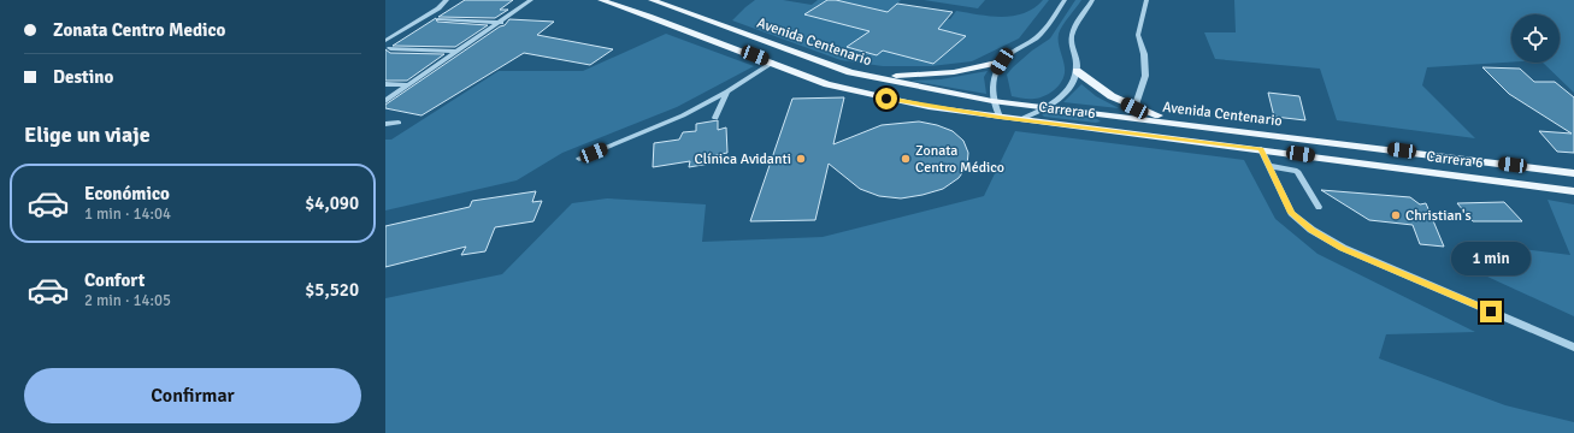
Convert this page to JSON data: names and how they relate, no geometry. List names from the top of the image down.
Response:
{
  "streets": {
    "main road": ["Avenida Centenario", "Carrera 6"]
  },
  "places": ["Clínica Avidanti", "Zonata Centro Médico", "Christian's"],
  "page": {
    "banner": ["Zonata Centro Medico", "Destino"],
    "heading": "Elige un viaje",
    "list": [
      {
        "name": "Económico",
        "note": "1 min · 14:04",
        "value": "$4,090"
      },
      {
        "name": "Confort",
        "note": "2 min · 14:05",
        "value": "$5,520"
      }
    ],
    "bubble": "1 min",
    "buttons": "Confirmar"
  }
}
